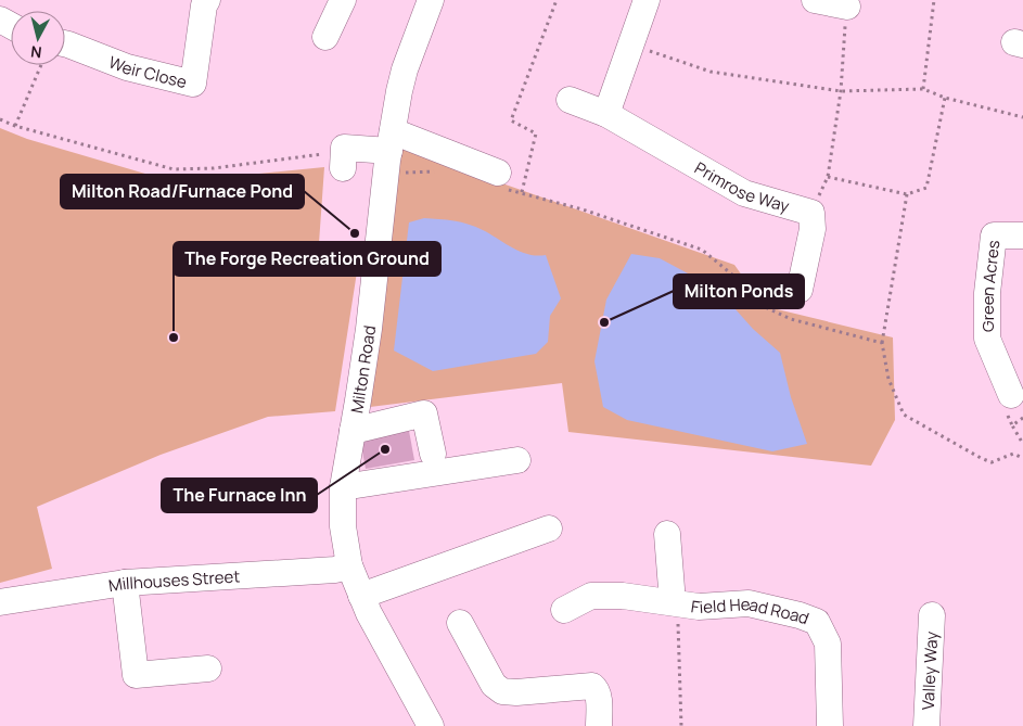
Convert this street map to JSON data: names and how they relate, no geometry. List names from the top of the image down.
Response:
{
  "streets": {
    "street": [
      "Weir Close",
      "Primrose Way",
      "Green Acres",
      "Milton Road",
      "Millhouses Street",
      "Field Head Road",
      "Valley Way"
    ]
  },
  "crossings": [
    ["Milton Road", "Millhouses Street"]
  ],
  "places": [
    "Milton Road/Furnace Pond",
    "Milton Ponds",
    "The Forge Recreation Ground",
    "The Furnace Inn"
  ],
  "north": "bottom"
}
